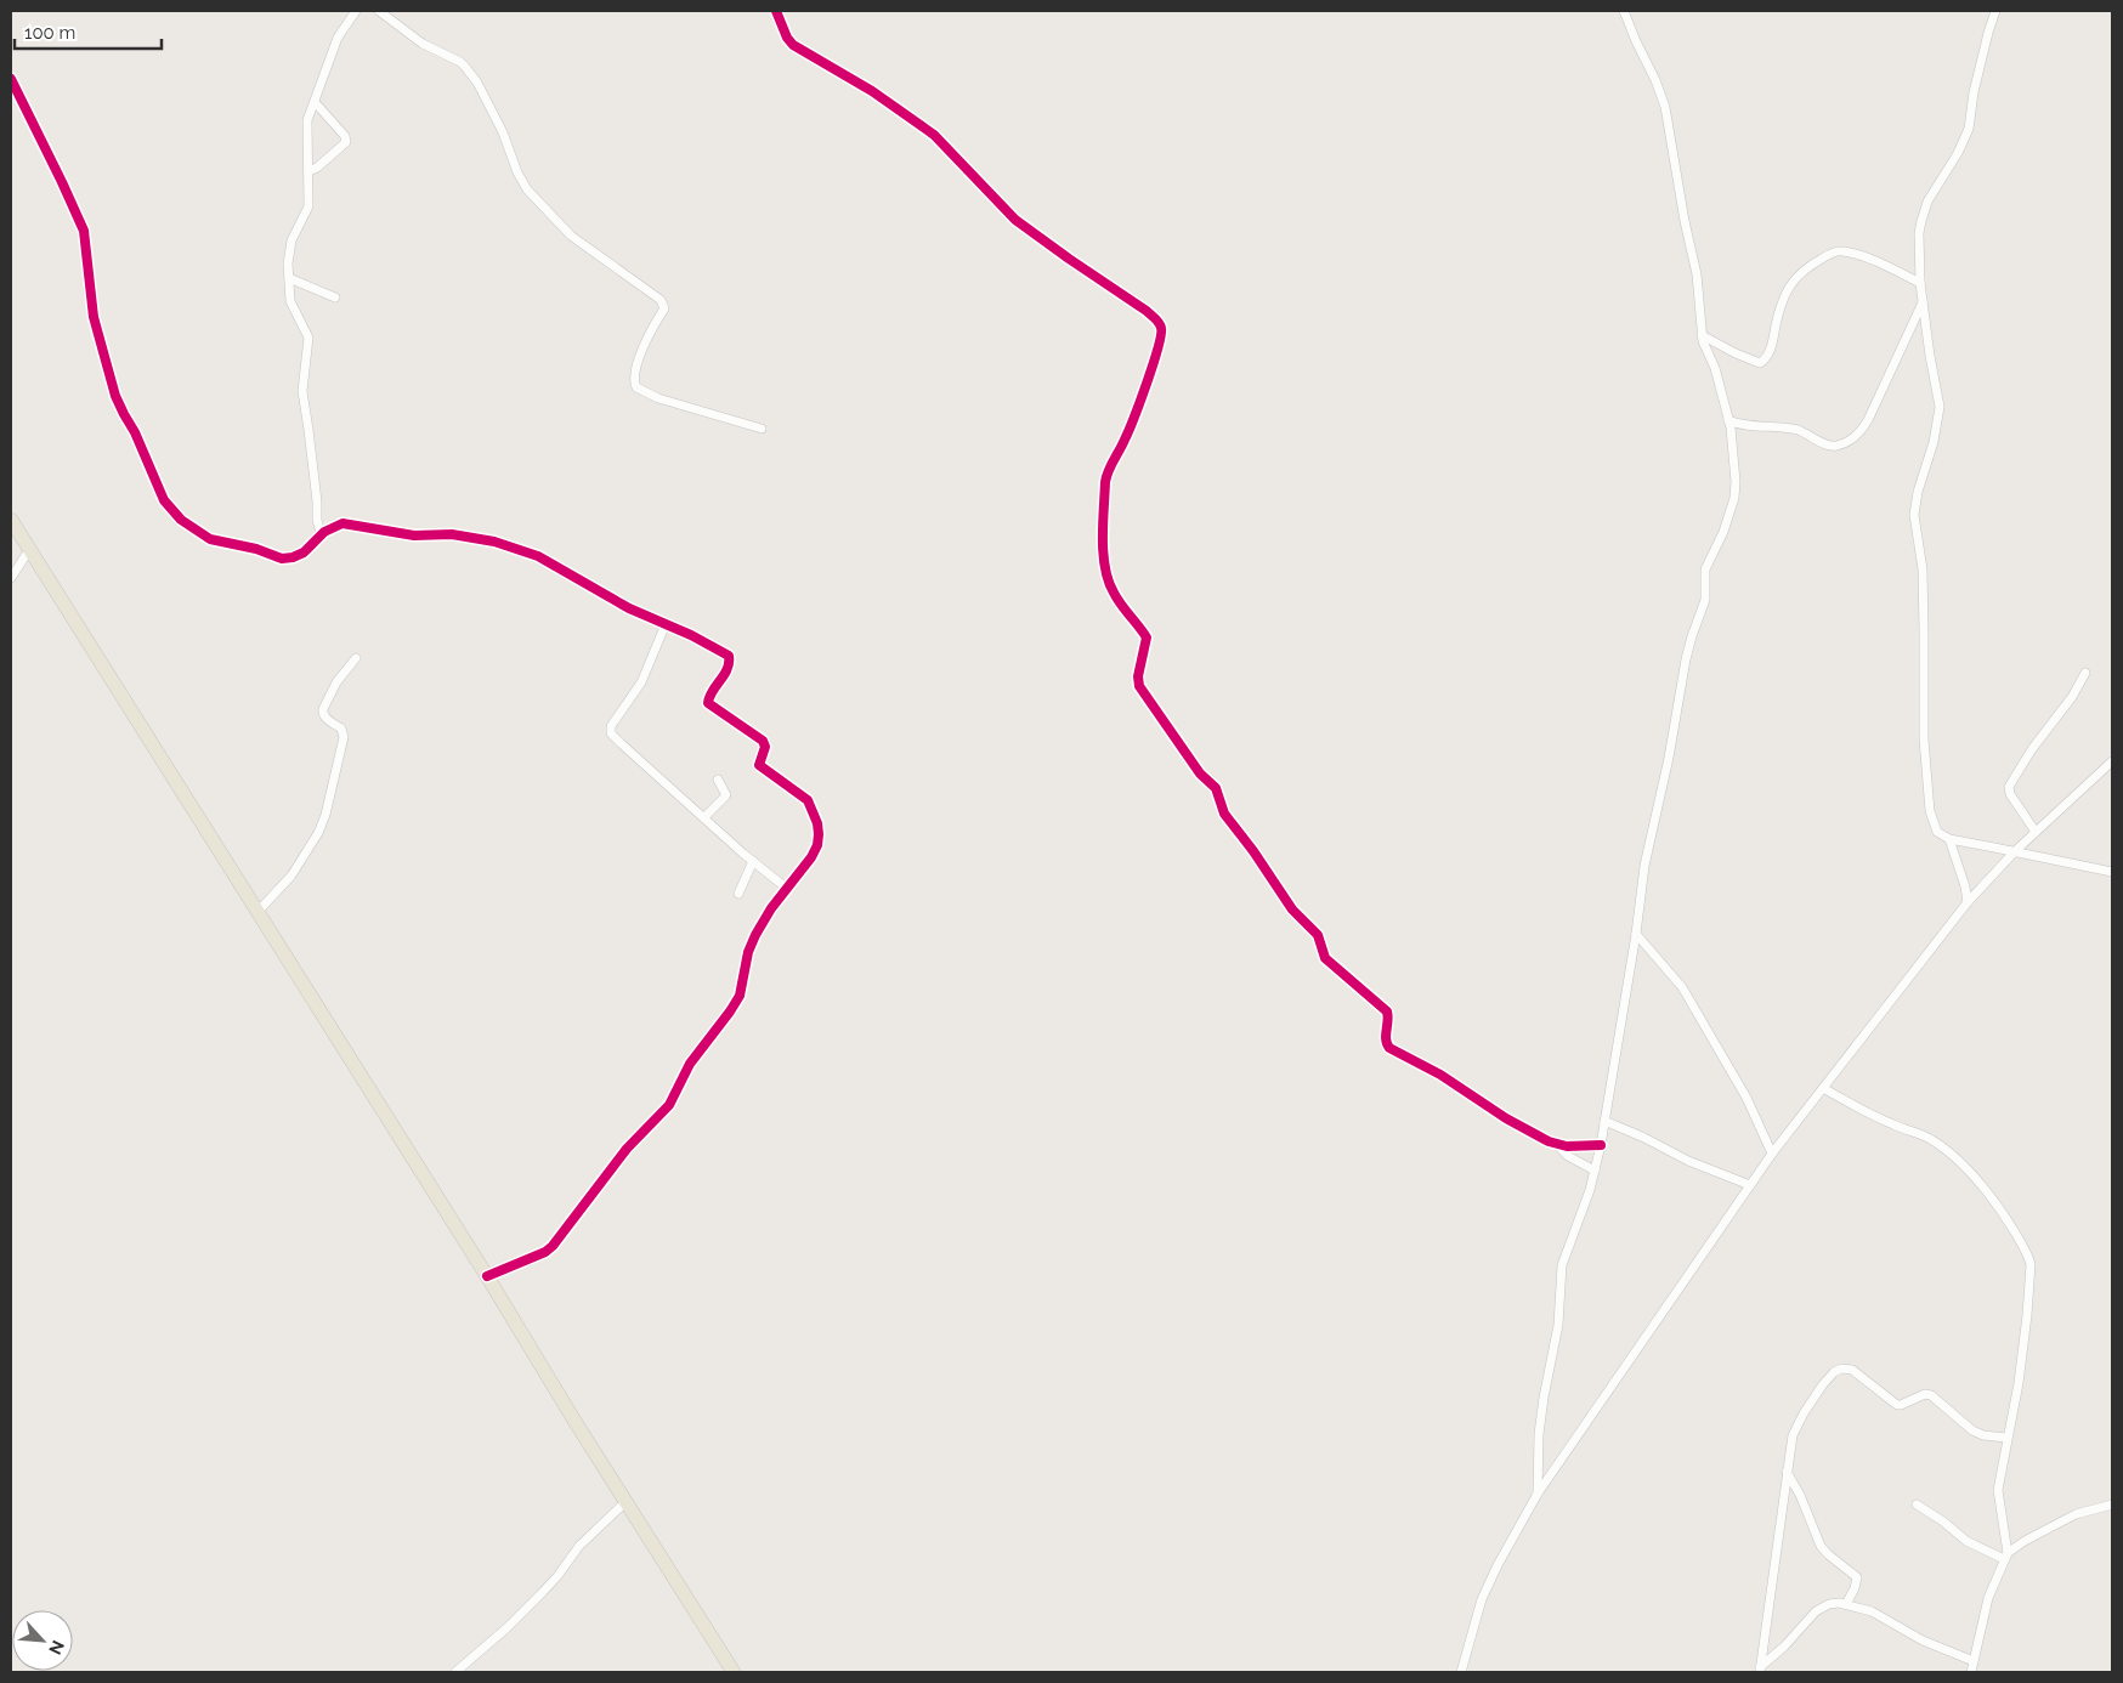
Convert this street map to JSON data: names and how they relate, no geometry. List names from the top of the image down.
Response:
{
  "scale_bar": "100 m",
  "north": "bottom right"
}
